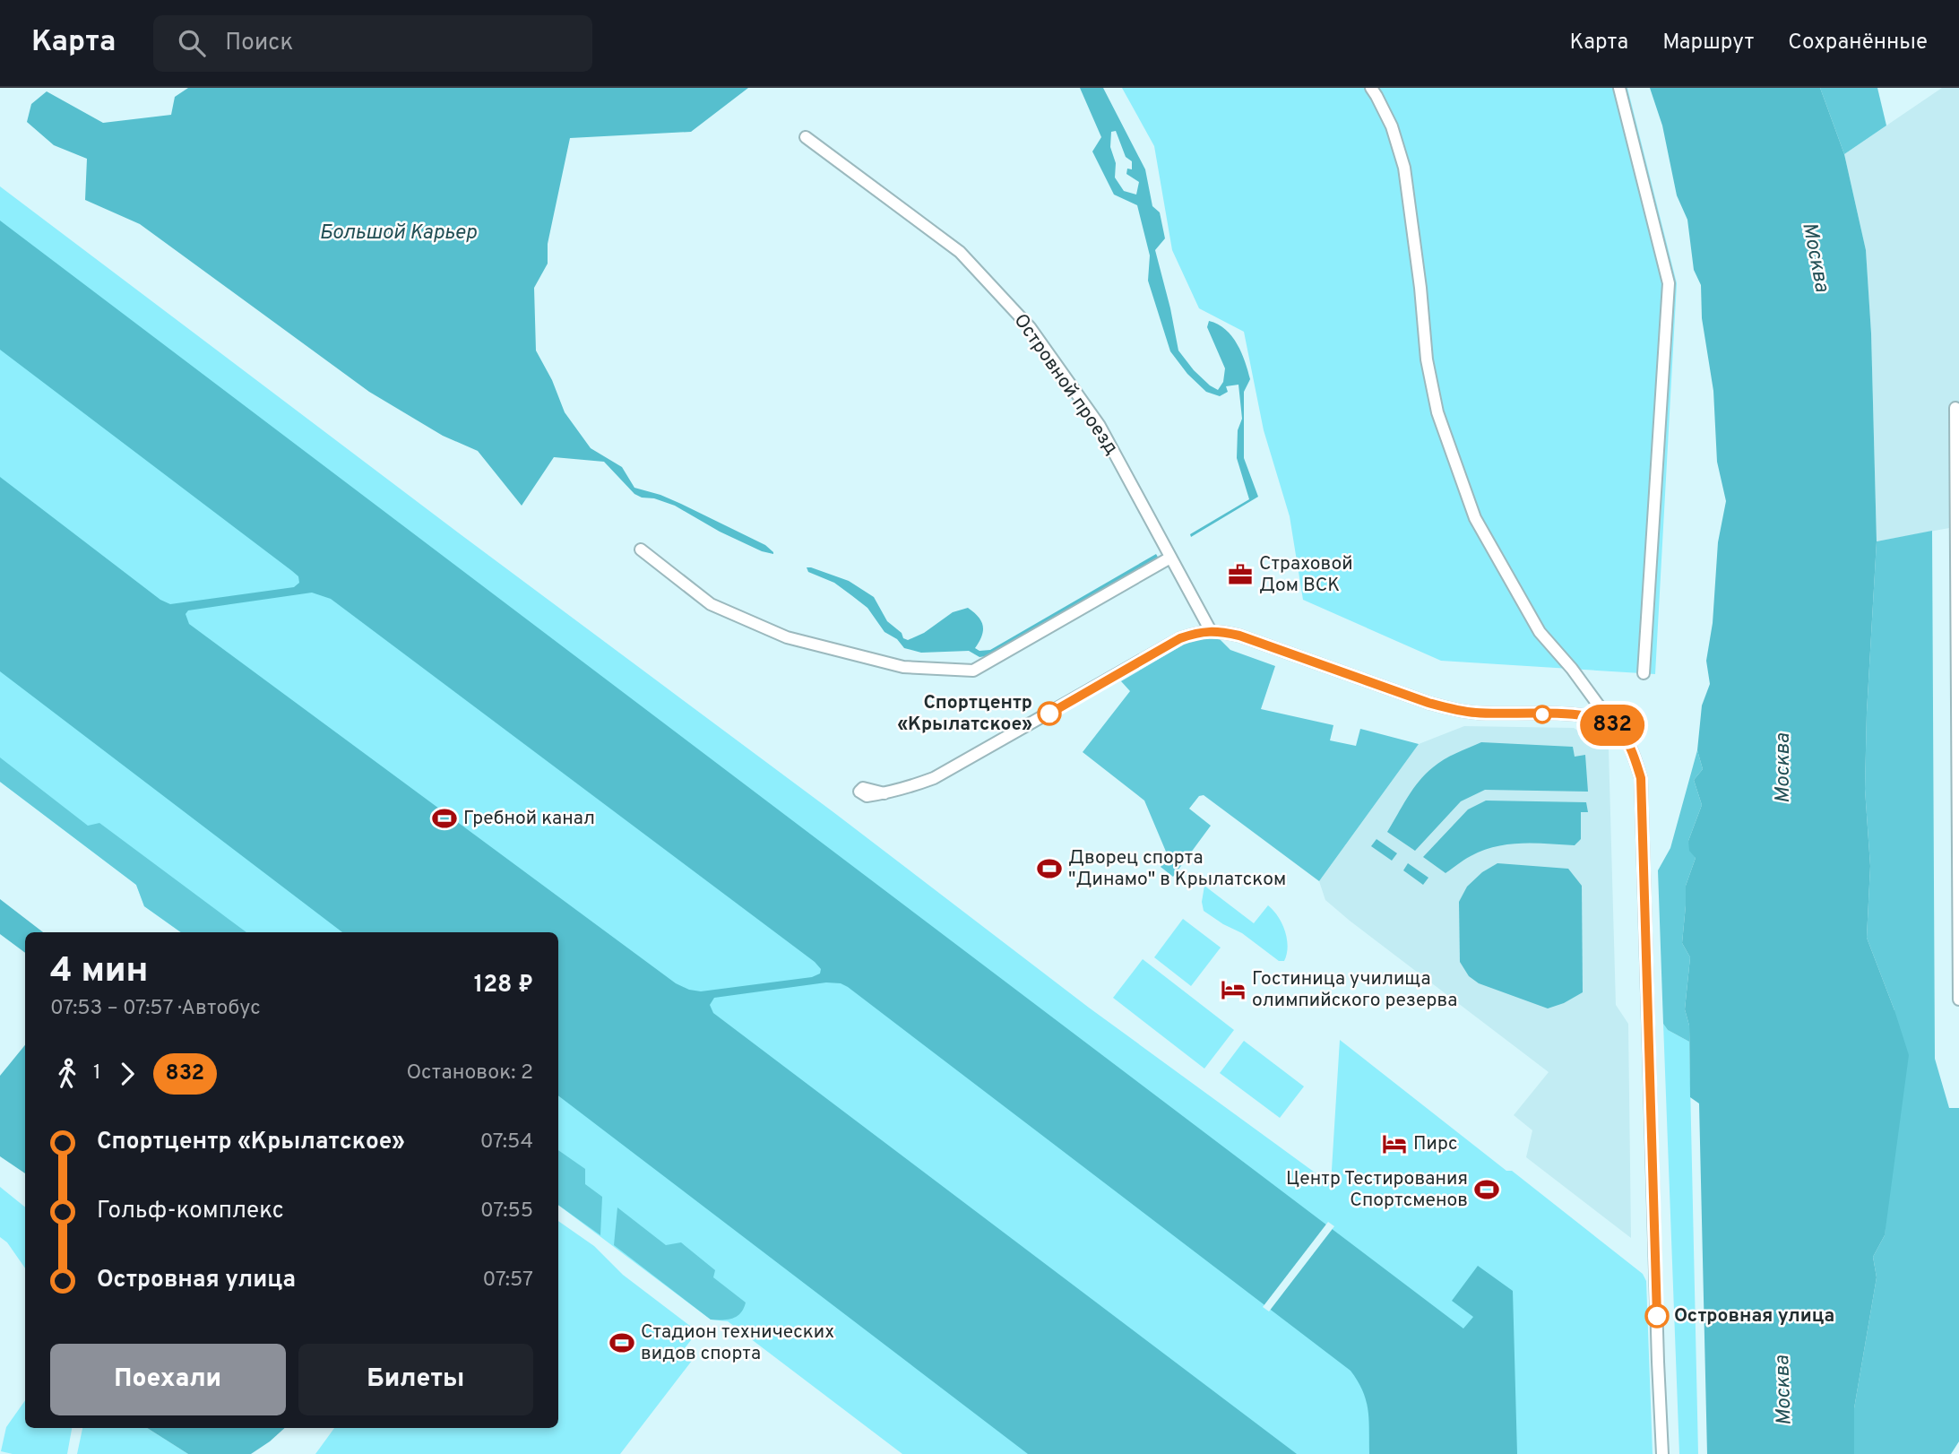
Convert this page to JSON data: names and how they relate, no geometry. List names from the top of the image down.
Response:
{
  "streets": {
    "street": ["Островной проезд"]
  },
  "water": ["Большой Карьер", "Москва"],
  "places": {
    "office": ["Страховой Дом ВСК"],
    "other": ["Спортцентр «Крылатское»", "Островная улица"],
    "sports": [
      "Гребной канал",
      "Дворец спорта \"Динамо\" в Крылатском",
      "Центр Тестирования Спортсменов",
      "Стадион технических видов спорта"
    ],
    "hotel": ["Гостиница училища олимпийского резерва", "Пирс"]
  },
  "lines": ["bus line 832"],
  "page": {
    "header": "Карта",
    "search": "Поиск",
    "nav": ["Карта", "Маршрут", "Сохранённые"],
    "on_map": "832",
    "heading": ["4 мин", "07:53 – 07:57 · Автобус", "128 ₽"],
    "legs": ["1", "832", "Остановок: 2"],
    "list": [
      {
        "name": "Спортцентр «Крылатское»",
        "value": "07:54"
      },
      {
        "name": "Гольф-комплекс",
        "value": "07:55"
      },
      {
        "name": "Островная улица",
        "value": "07:57"
      }
    ],
    "buttons": ["Поехали", "Билеты"]
  }
}
